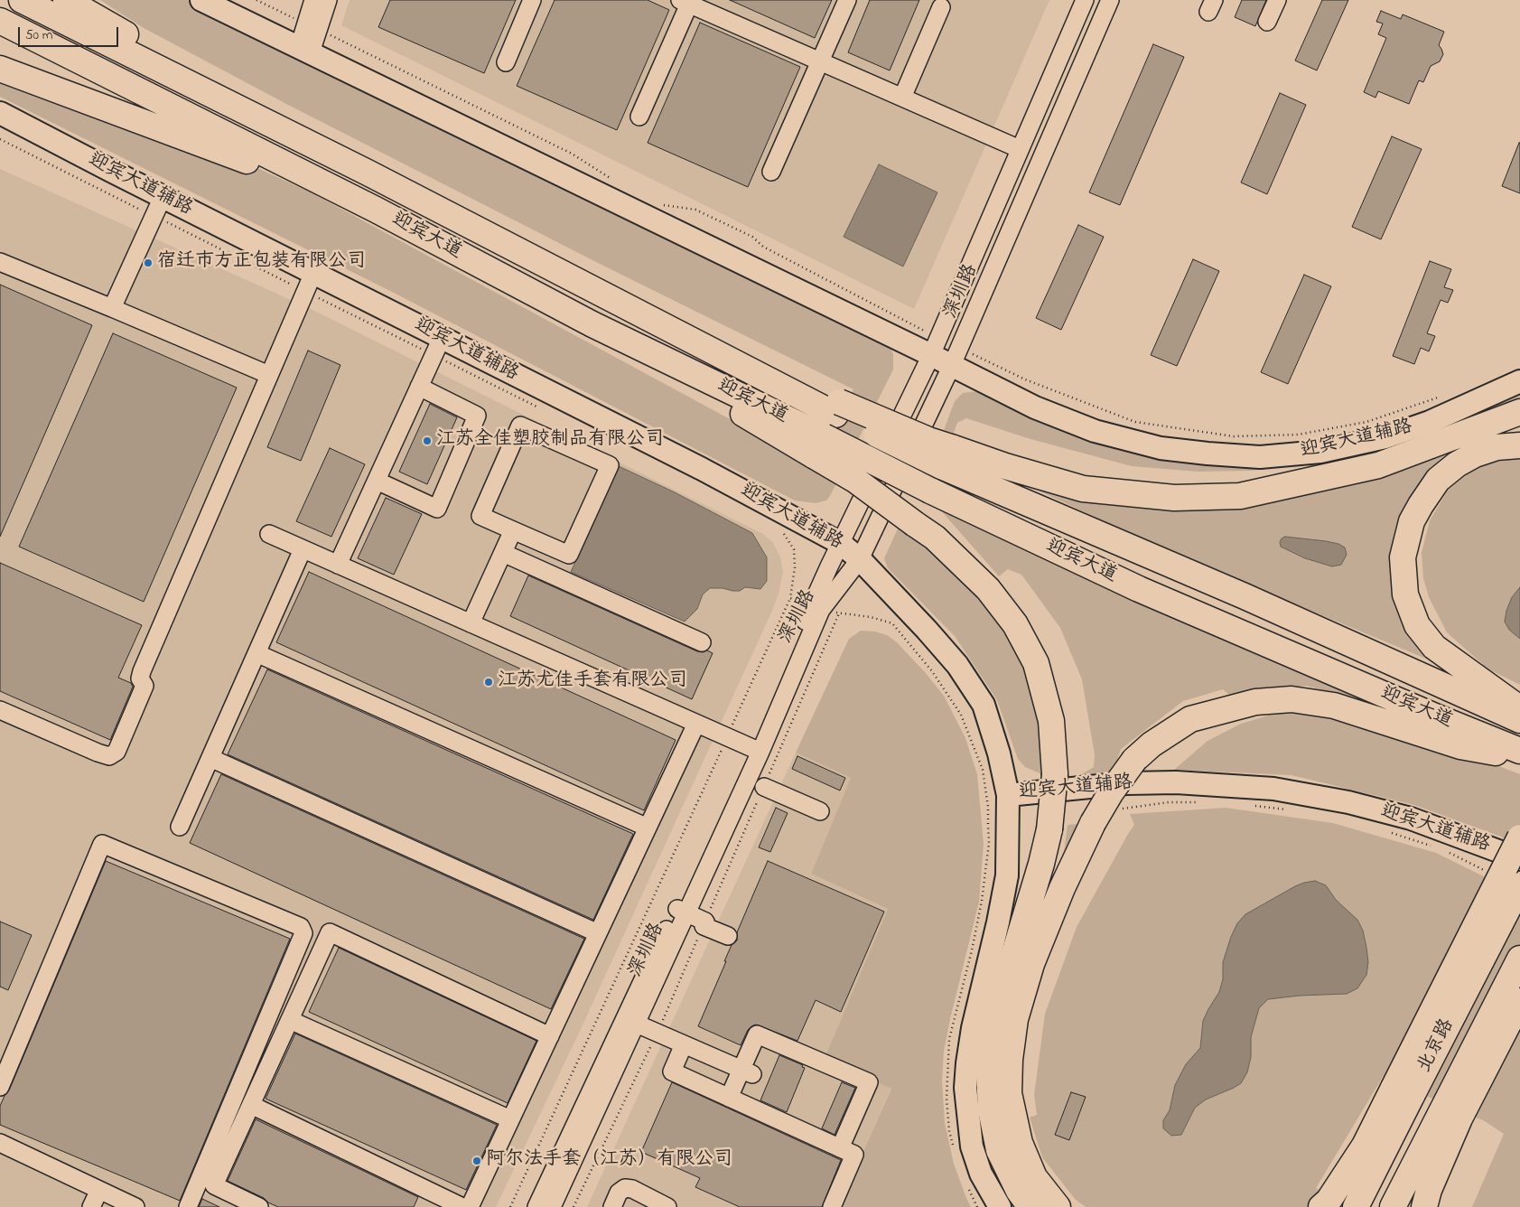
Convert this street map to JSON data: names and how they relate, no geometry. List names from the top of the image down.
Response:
{
  "streets": {
    "highway": ["迎宾大道", "北京路"],
    "main road": ["迎宾大道辅路"],
    "street": ["深圳路"]
  },
  "crossings": [
    ["迎宾大道辅路", "深圳路"]
  ],
  "places": [
    "宿迁市方正包装有限公司",
    "江苏全佳塑胶制品有限公司",
    "江苏尤佳手套有限公司",
    "阿尔法手套（江苏）有限公司"
  ],
  "scale_bar": "50 m"
}
